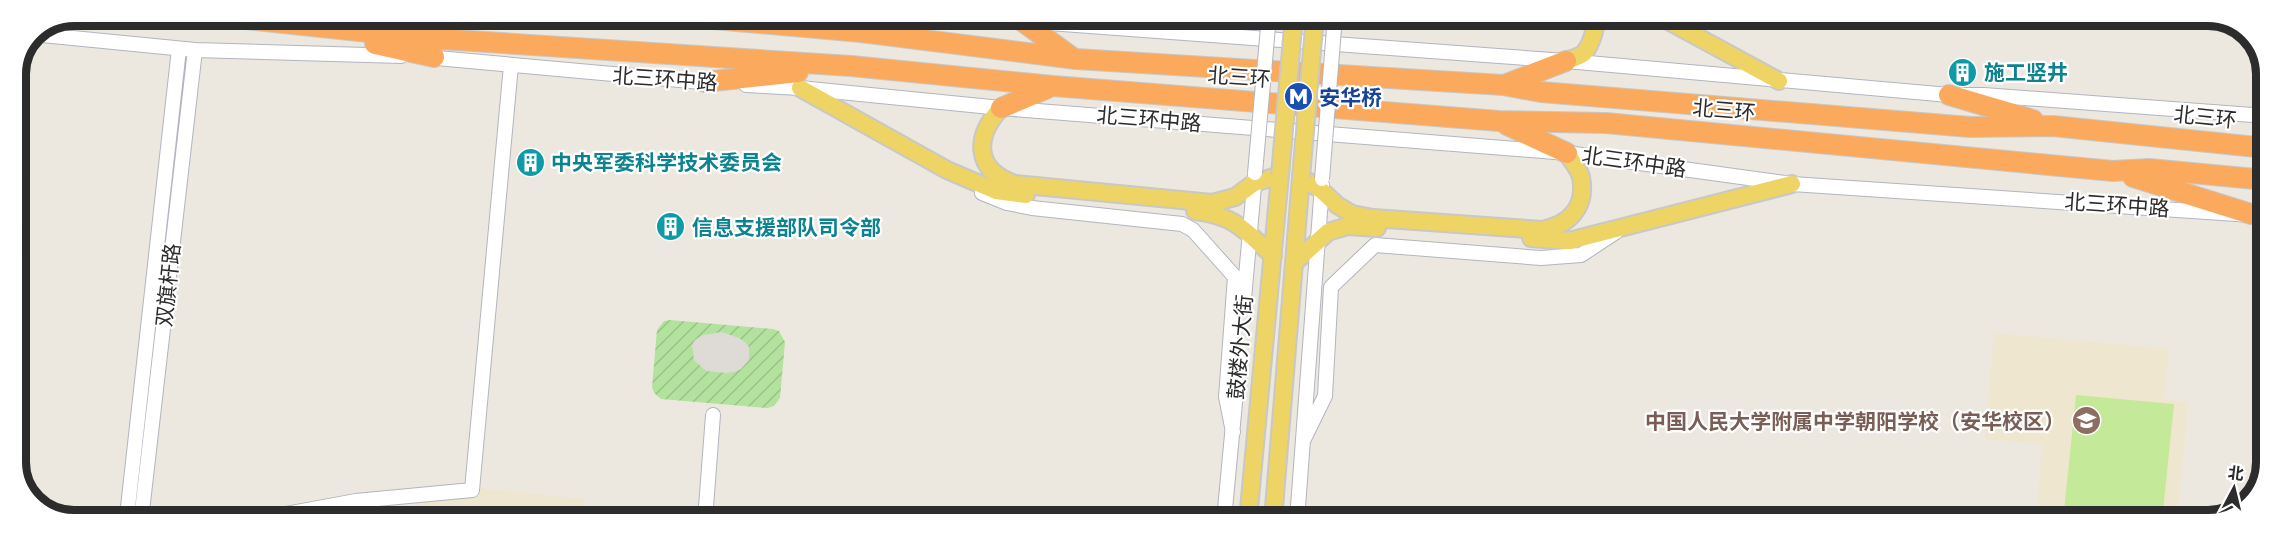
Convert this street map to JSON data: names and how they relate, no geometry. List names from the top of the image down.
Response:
{
  "streets": {
    "highway": ["北三环"],
    "main road": ["鼓楼外大街"],
    "street": ["北三环中路", "双旗杆路"]
  },
  "crossings": [
    ["北三环中路", "双旗杆路"]
  ],
  "places": {
    "building": ["施工竖井", "中央军委科学技术委员会", "信息支援部队司令部"],
    "metro station": ["安华桥"],
    "school or university": ["中国人民大学附属中学朝阳学校（安华校区）"]
  },
  "north": "top"
}
